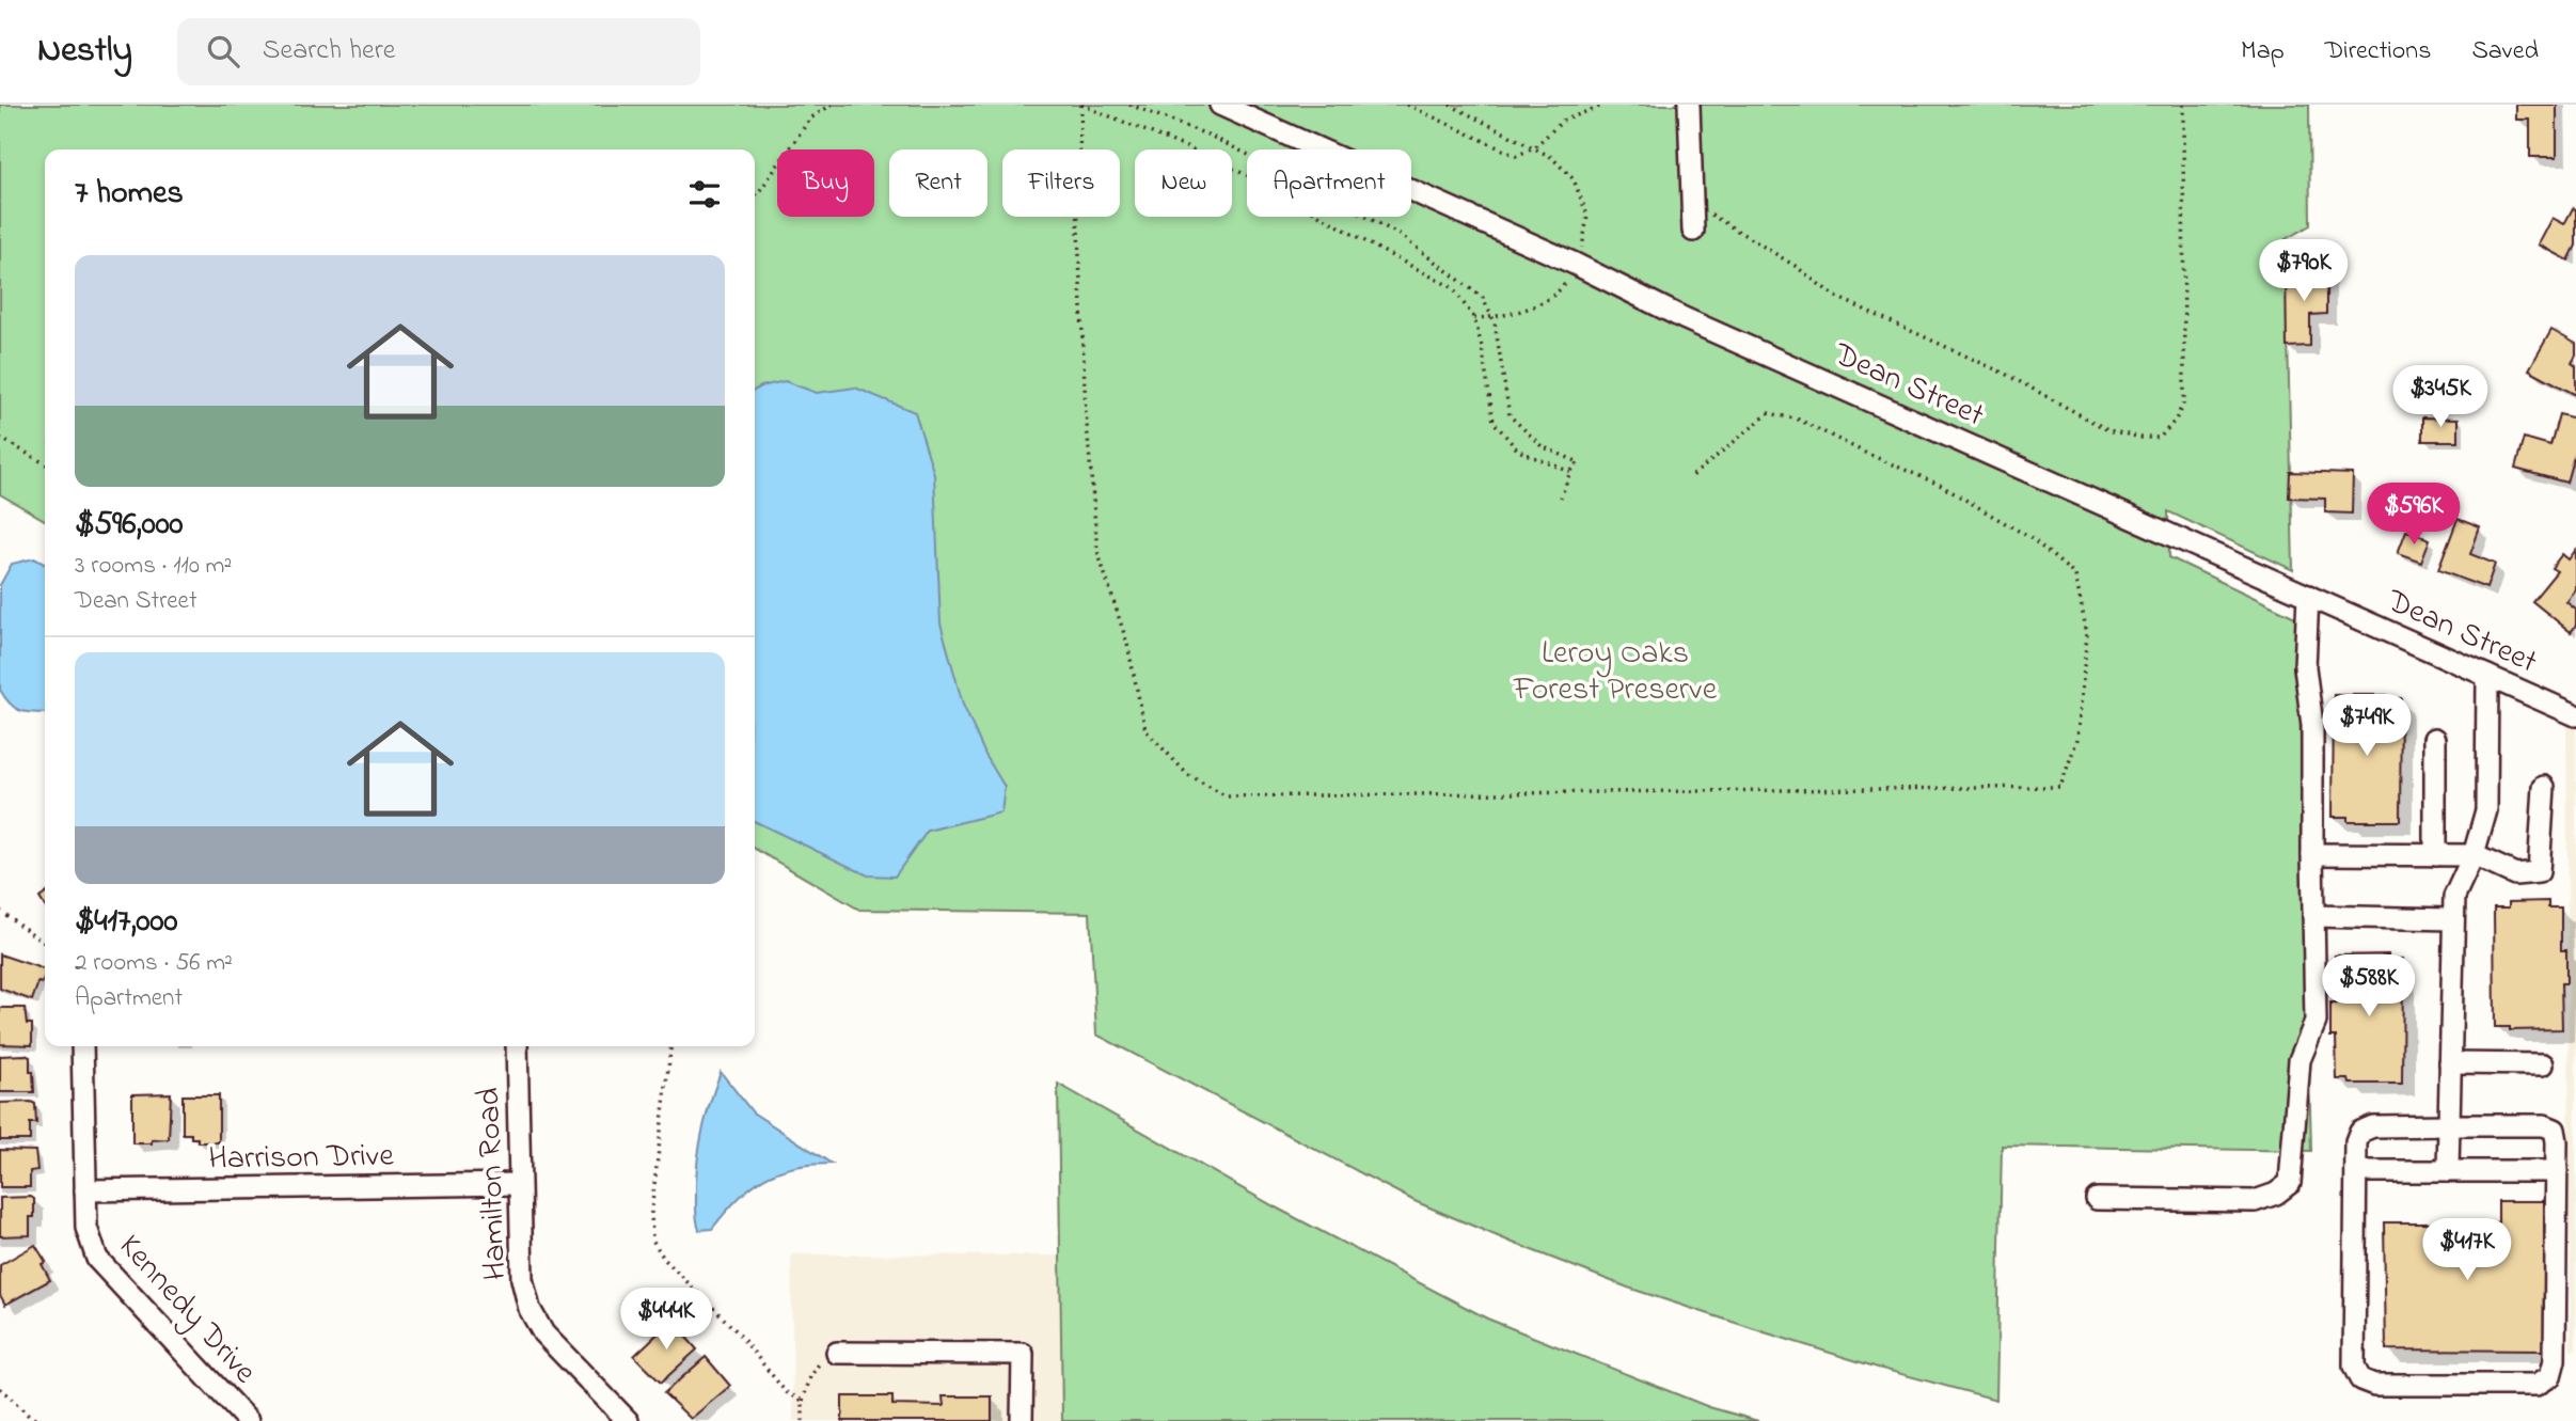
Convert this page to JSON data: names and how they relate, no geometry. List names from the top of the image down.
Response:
{
  "streets": {
    "street": [
      "Dean Street",
      "Harrison Drive",
      "Hamilton Road",
      "Kennedy Drive"
    ]
  },
  "crossings": [
    ["Harrison Drive", "Hamilton Road"],
    ["Harrison Drive", "Kennedy Drive"]
  ],
  "parks": ["Leroy Oaks Forest Preserve"],
  "page": {
    "header": "Nestly",
    "search": "Search here",
    "nav": ["Map", "Directions", "Saved"],
    "chip": [
      "Buy",
      "Rent",
      "Filters",
      "New",
      "Apartment"
    ],
    "heading": "7 homes",
    "price": [
      "$790K",
      "$345K",
      "$596K",
      "$749K",
      "$588K",
      "$417K",
      "$444K"
    ],
    "list": [
      {
        "name": "$596,000",
        "note": "3 rooms · 110 m² · Dean Street"
      },
      {
        "name": "$417,000",
        "note": "2 rooms · 56 m² · Apartment"
      }
    ]
  }
}
